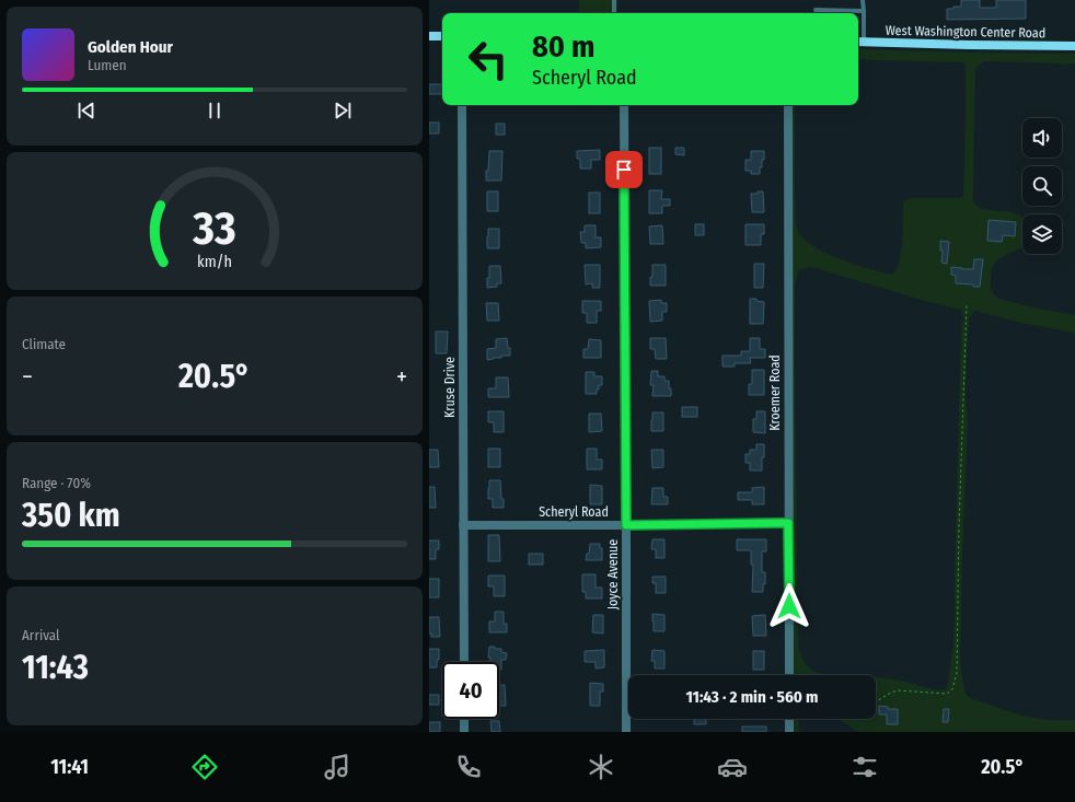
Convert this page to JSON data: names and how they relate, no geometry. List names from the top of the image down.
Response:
{
  "streets": {
    "main road": ["West Washington Center Road"],
    "street": [
      "Kruse Drive",
      "Kroemer Road",
      "Scheryl Road",
      "Joyce Avenue"
    ]
  },
  "crossings": [
    ["Kruse Drive", "Scheryl Road"],
    ["Kroemer Road", "Scheryl Road"],
    ["Scheryl Road", "Joyce Avenue"]
  ],
  "page": {
    "turn": ["80 m", "Scheryl Road"],
    "song": ["Golden Hour", "Lumen"],
    "tile": [
      "Climate",
      ["Range · 70%", "350 km"],
      ["Arrival", "11:43"]
    ],
    "heat": ["−", "20.5°", "+"],
    "limit": "40",
    "trip": "11:43 · 2 min · 560 m",
    "tabs": ["11:41", "20.5°"],
    "gauge": ["33", "km/h"]
  }
}
